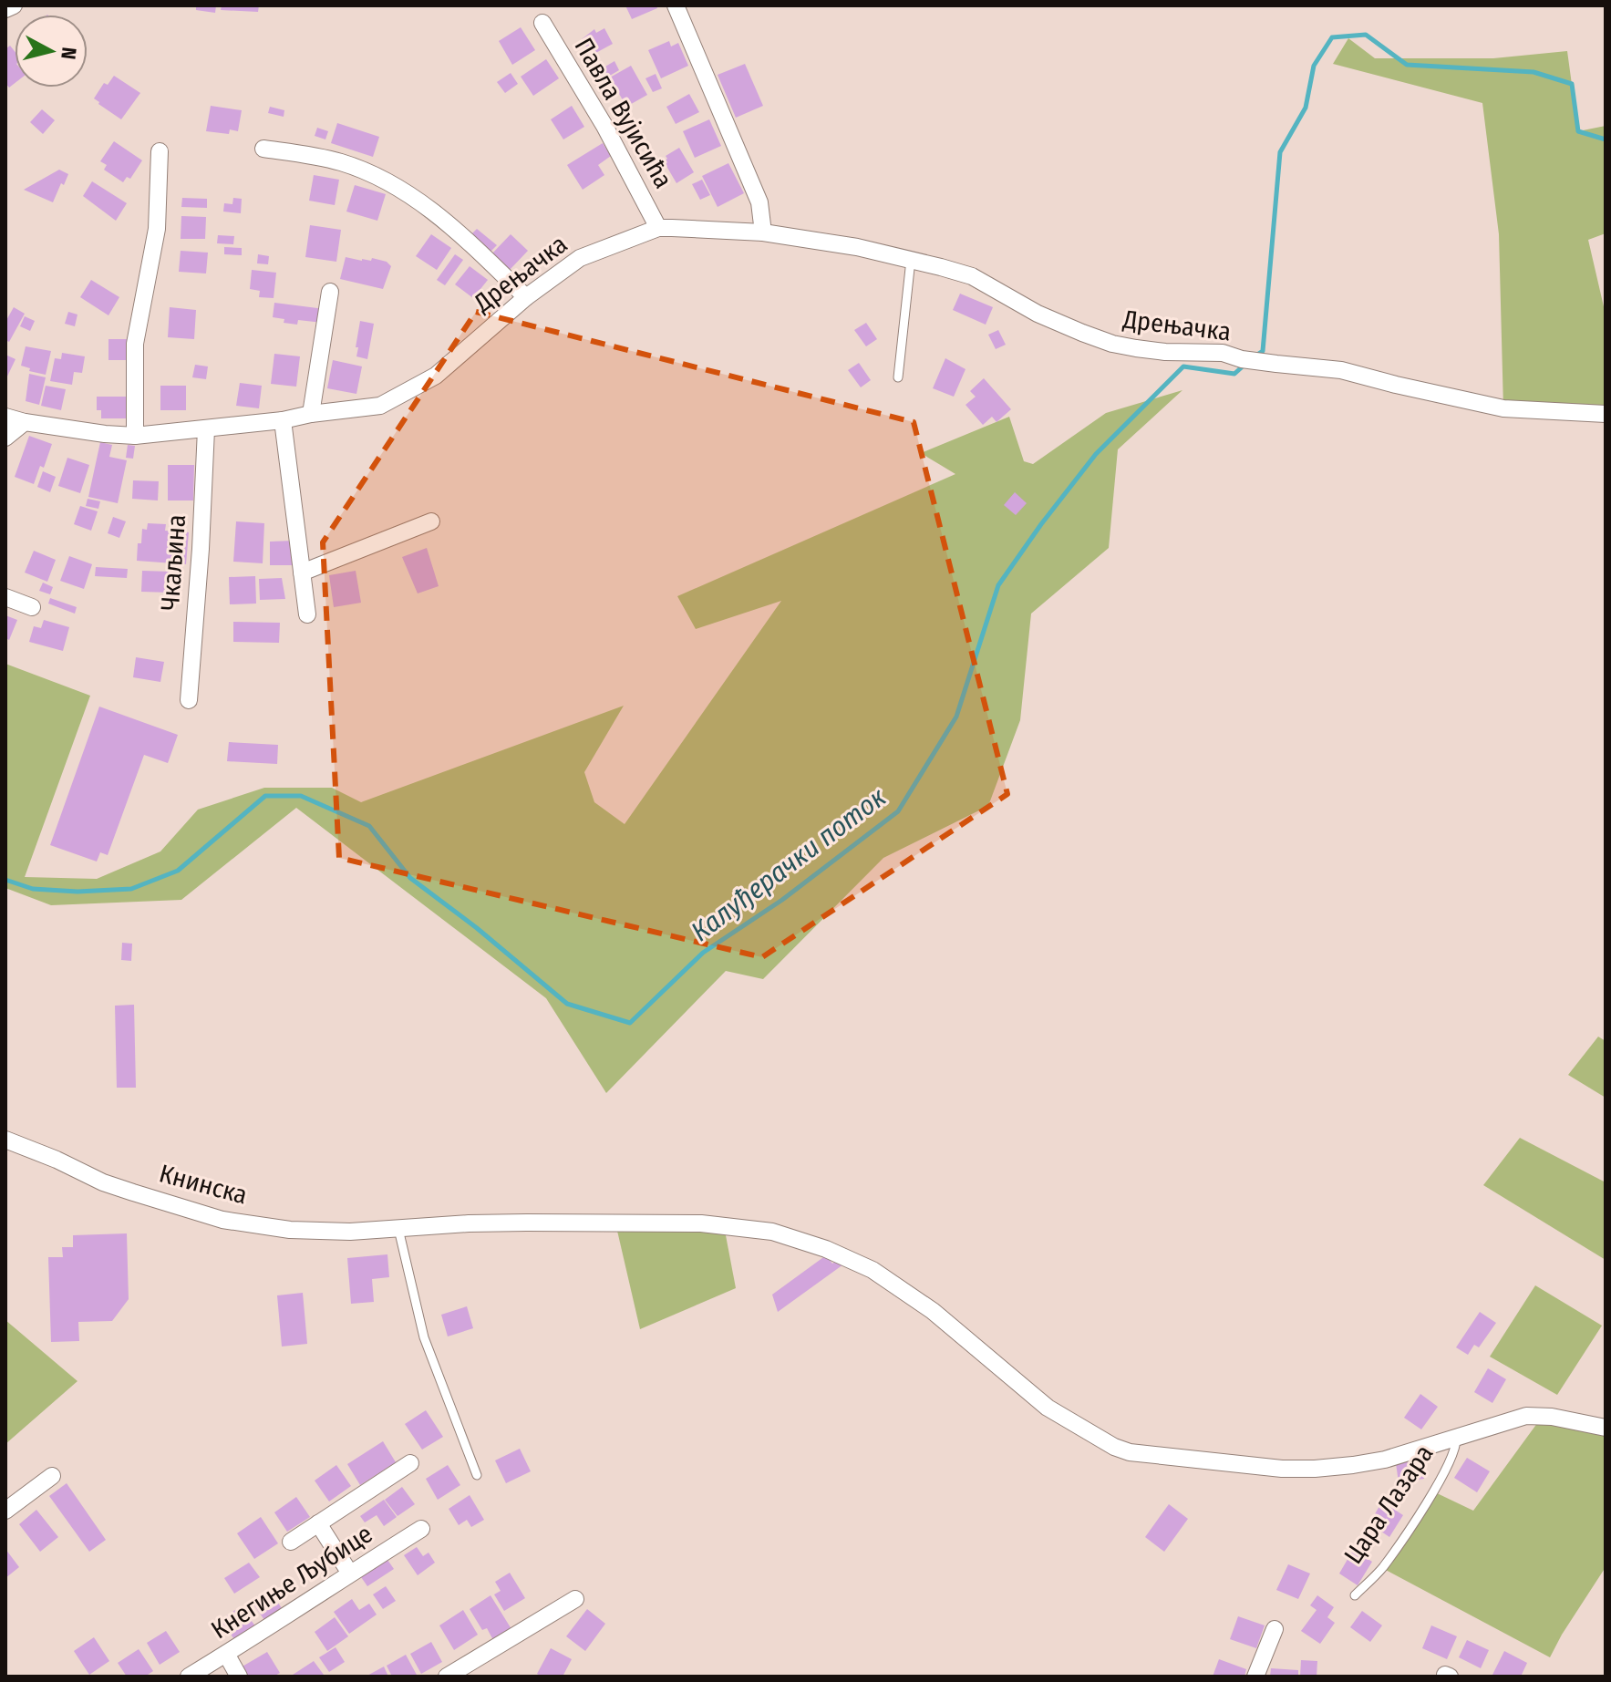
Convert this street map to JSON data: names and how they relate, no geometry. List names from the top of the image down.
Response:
{
  "streets": {
    "street": [
      "Павла Вујисића",
      "Дрењачка",
      "Чкаљина",
      "Книнска",
      "Цара Лазара",
      "Кнегиње Љубице"
    ]
  },
  "crossings": [
    ["Павла Вујисића", "Дрењачка"],
    ["Дрењачка", "Чкаљина"],
    ["Книнска", "Цара Лазара"]
  ],
  "water": ["Калуђерачки поток"],
  "north": "right"
}
